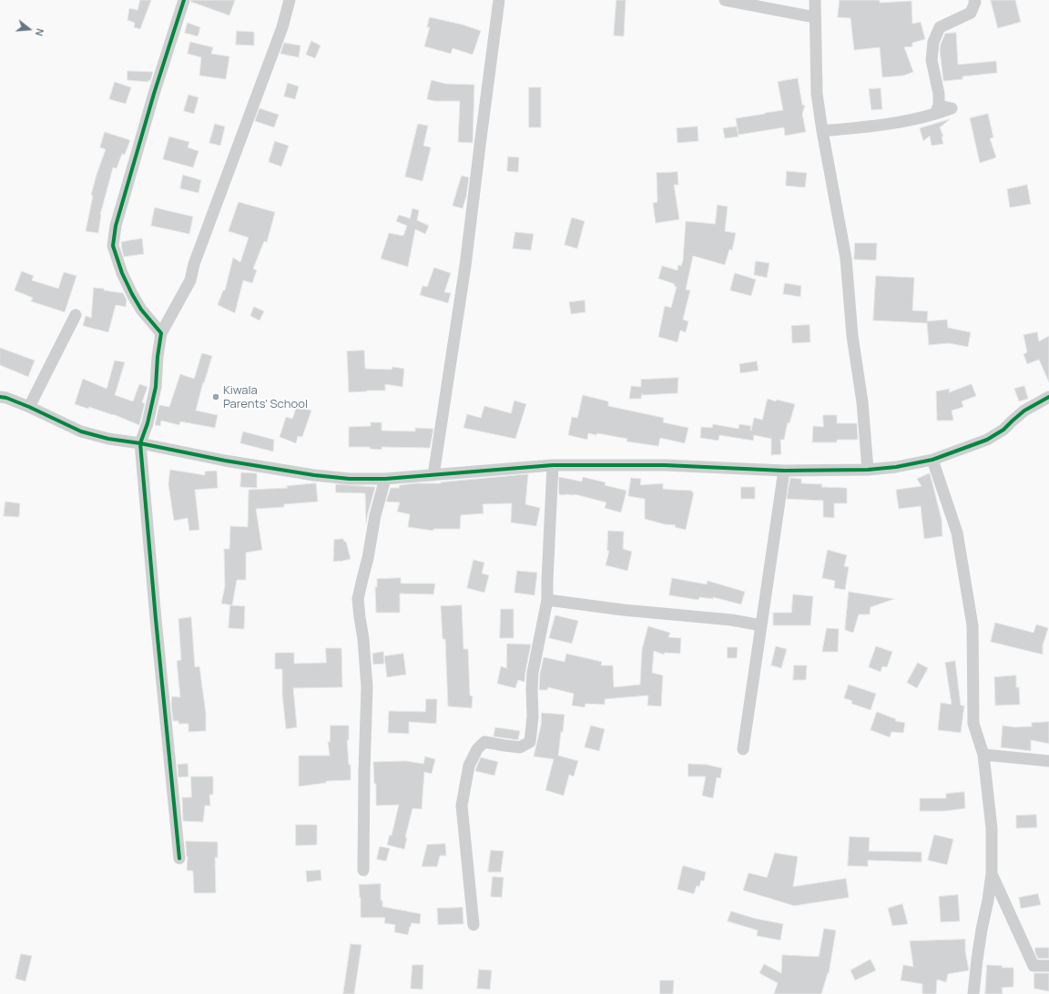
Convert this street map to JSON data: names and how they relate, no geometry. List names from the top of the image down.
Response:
{
  "places": ["Kiwala Parents' School"],
  "north": "right"
}
